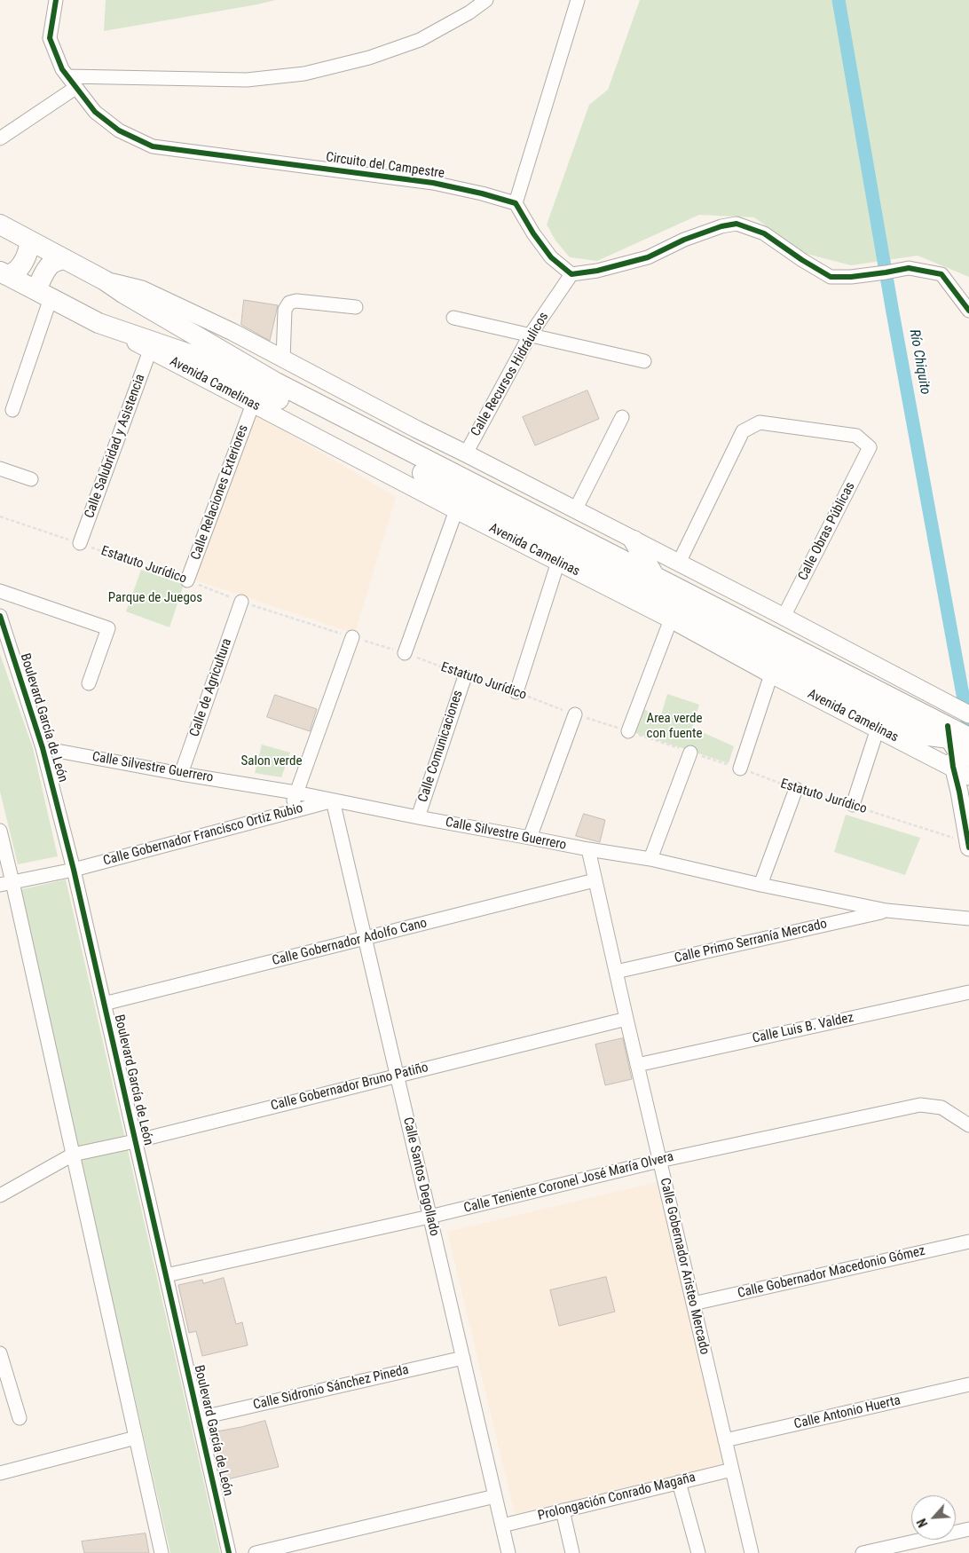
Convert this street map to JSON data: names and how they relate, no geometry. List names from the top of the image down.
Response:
{
  "streets": {
    "highway": ["Avenida Camelinas"],
    "street": [
      "Circuito del Campestre",
      "Calle Recursos Hidráulicos",
      "Calle Salubridad y Asistencia",
      "Calle Relaciones Exteriores",
      "Calle Obras Públicas",
      "Calle de Agricultura",
      "Boulevard García de León",
      "Calle Comunicaciones",
      "Calle Silvestre Guerrero",
      "Calle Gobernador Francisco Ortiz Rubio",
      "Calle Primo Serranía Mercado",
      "Calle Gobernador Adolfo Cano",
      "Calle Luis B. Valdez",
      "Calle Gobernador Bruno Patiño",
      "Calle Santos Degollado",
      "Calle Teniente Coronel José María Olvera",
      "Calle Gobernador Aristeo Mercado",
      "Calle Gobernador Macedonio Gómez",
      "Calle Sidronio Sánchez Pineda",
      "Calle Antonio Huerta",
      "Prolongación Conrado Magaña"
    ],
    "path": ["Estatuto Jurídico"]
  },
  "crossings": [
    ["Avenida Camelinas", "Calle Salubridad y Asistencia"],
    ["Avenida Camelinas", "Calle Relaciones Exteriores"],
    ["Calle Salubridad y Asistencia", "Estatuto Jurídico"],
    ["Calle Relaciones Exteriores", "Estatuto Jurídico"],
    ["Estatuto Jurídico", "Calle de Agricultura"],
    ["Estatuto Jurídico", "Calle Comunicaciones"],
    ["Calle de Agricultura", "Calle Silvestre Guerrero"],
    ["Boulevard García de León", "Calle Silvestre Guerrero"],
    ["Boulevard García de León", "Calle Gobernador Francisco Ortiz Rubio"],
    ["Boulevard García de León", "Calle Gobernador Adolfo Cano"],
    ["Boulevard García de León", "Calle Gobernador Bruno Patiño"],
    ["Boulevard García de León", "Calle Teniente Coronel José María Olvera"],
    ["Boulevard García de León", "Calle Sidronio Sánchez Pineda"],
    ["Calle Comunicaciones", "Calle Silvestre Guerrero"],
    ["Calle Silvestre Guerrero", "Calle Gobernador Francisco Ortiz Rubio"],
    ["Calle Silvestre Guerrero", "Calle Primo Serranía Mercado"],
    ["Calle Silvestre Guerrero", "Calle Santos Degollado"],
    ["Calle Silvestre Guerrero", "Calle Gobernador Aristeo Mercado"],
    ["Calle Gobernador Francisco Ortiz Rubio", "Calle Santos Degollado"],
    ["Calle Primo Serranía Mercado", "Calle Gobernador Aristeo Mercado"],
    ["Calle Gobernador Adolfo Cano", "Calle Santos Degollado"],
    ["Calle Gobernador Adolfo Cano", "Calle Gobernador Aristeo Mercado"],
    ["Calle Luis B. Valdez", "Calle Gobernador Aristeo Mercado"],
    ["Calle Gobernador Bruno Patiño", "Calle Santos Degollado"],
    ["Calle Gobernador Bruno Patiño", "Calle Gobernador Aristeo Mercado"],
    ["Calle Santos Degollado", "Calle Teniente Coronel José María Olvera"],
    ["Calle Santos Degollado", "Calle Sidronio Sánchez Pineda"],
    ["Calle Santos Degollado", "Prolongación Conrado Magaña"],
    ["Calle Teniente Coronel José María Olvera", "Calle Gobernador Aristeo Mercado"],
    ["Calle Gobernador Aristeo Mercado", "Calle Gobernador Macedonio Gómez"],
    ["Calle Gobernador Aristeo Mercado", "Calle Antonio Huerta"],
    ["Calle Gobernador Aristeo Mercado", "Prolongación Conrado Magaña"]
  ],
  "water": ["Río Chiquito"],
  "parks": ["Parque de Juegos", "Area verde con fuente", "Salon verde"],
  "north": "bottom left"
}
